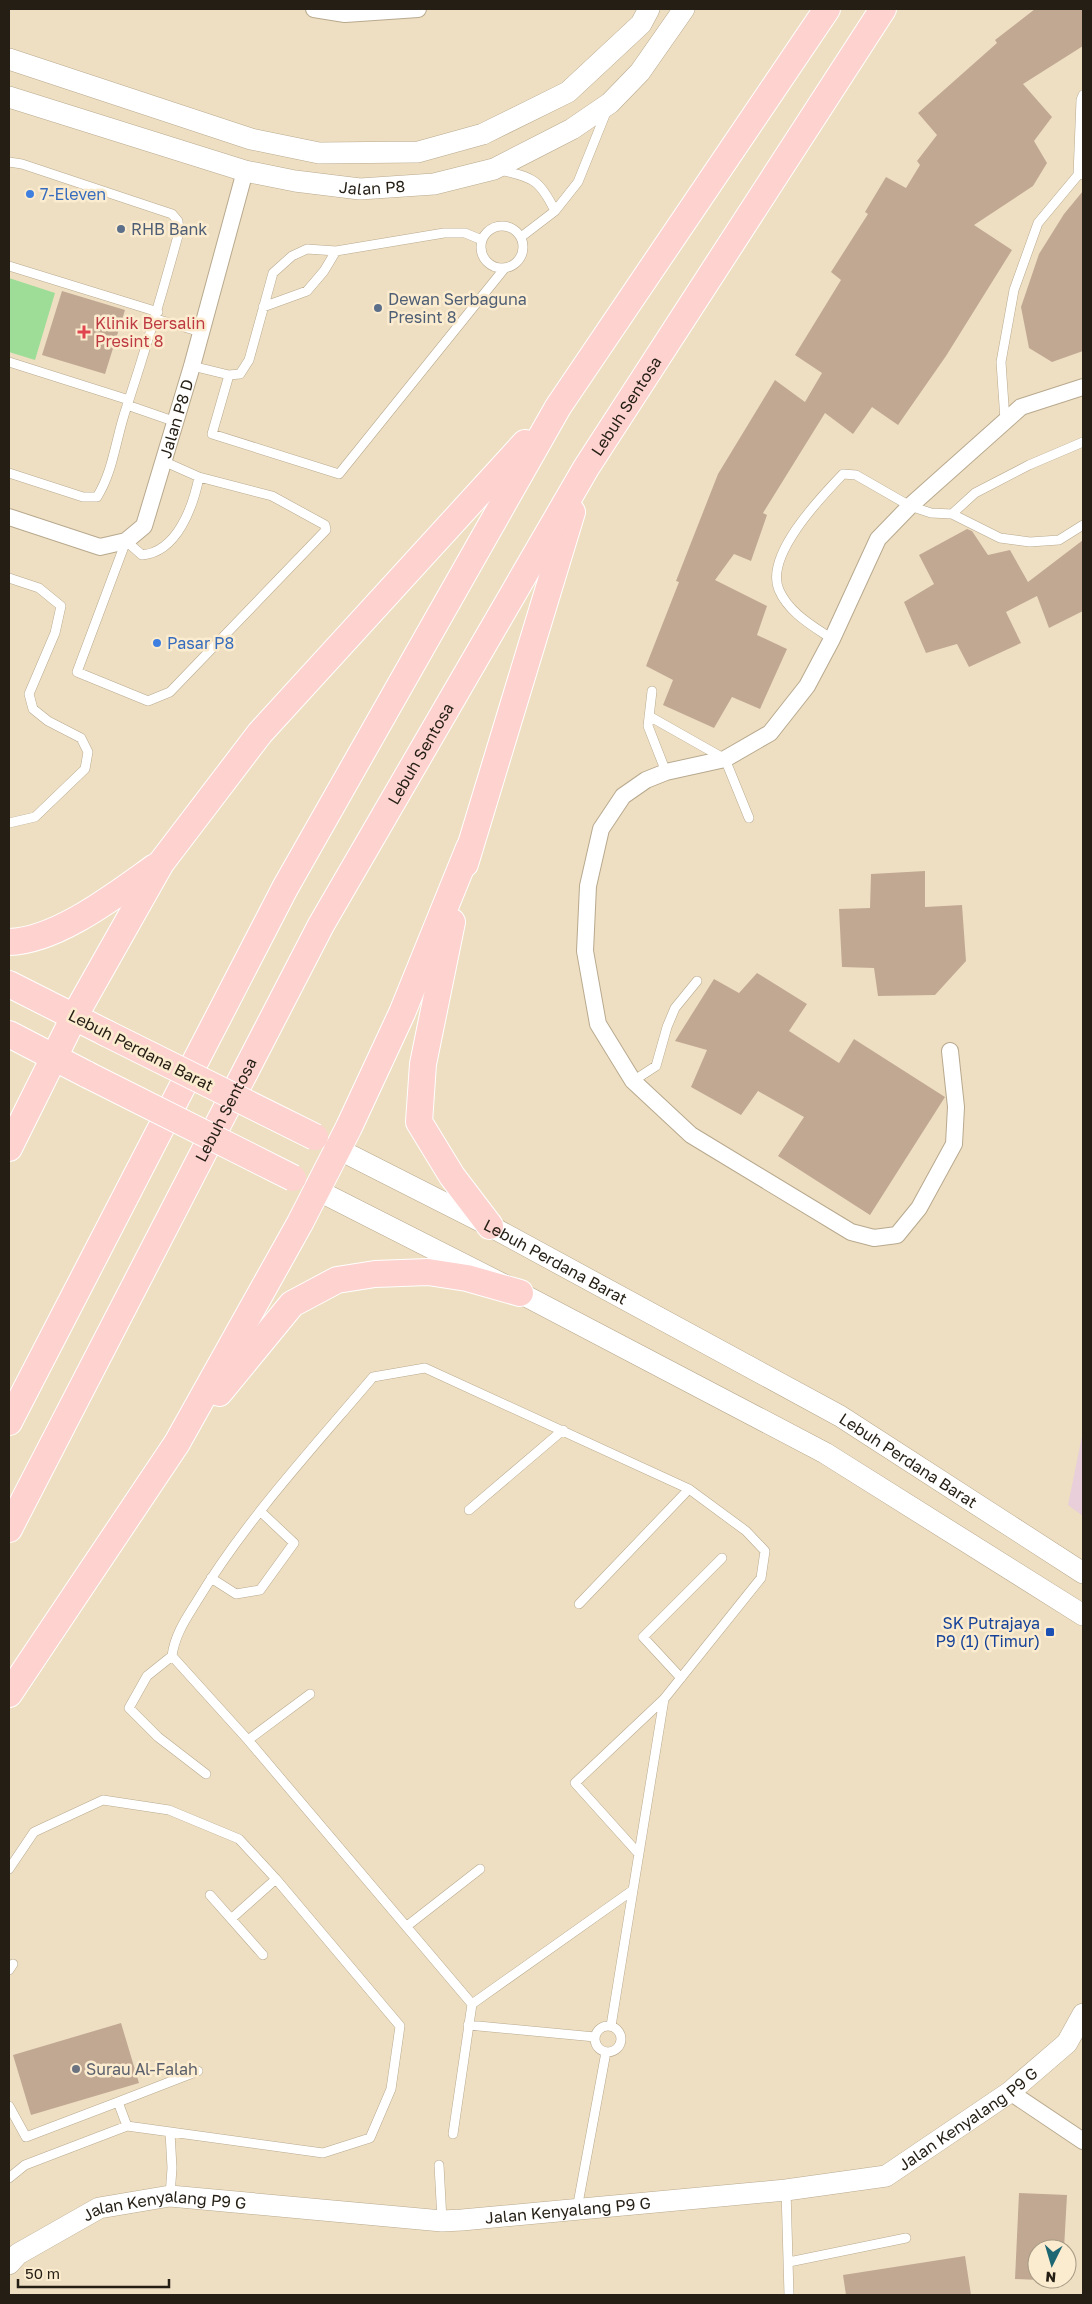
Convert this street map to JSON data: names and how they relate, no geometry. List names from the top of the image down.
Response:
{
  "streets": {
    "main road": ["Lebuh Sentosa", "Lebuh Perdana Barat"],
    "street": ["Jalan P8", "Jalan P8 D", "Jalan Kenyalang P9 G"]
  },
  "crossings": [
    ["Jalan P8", "Jalan P8 D"]
  ],
  "places": {
    "other": [
      "7-Eleven",
      "RHB Bank",
      "Dewan Serbaguna Presint 8",
      "Pasar P8",
      "Surau Al-Falah"
    ],
    "health": ["Klinik Bersalin Presint 8"],
    "transit": ["SK Putrajaya P9 (1) (Timur)"]
  },
  "scale_bar": "50 m",
  "north": "bottom"
}
